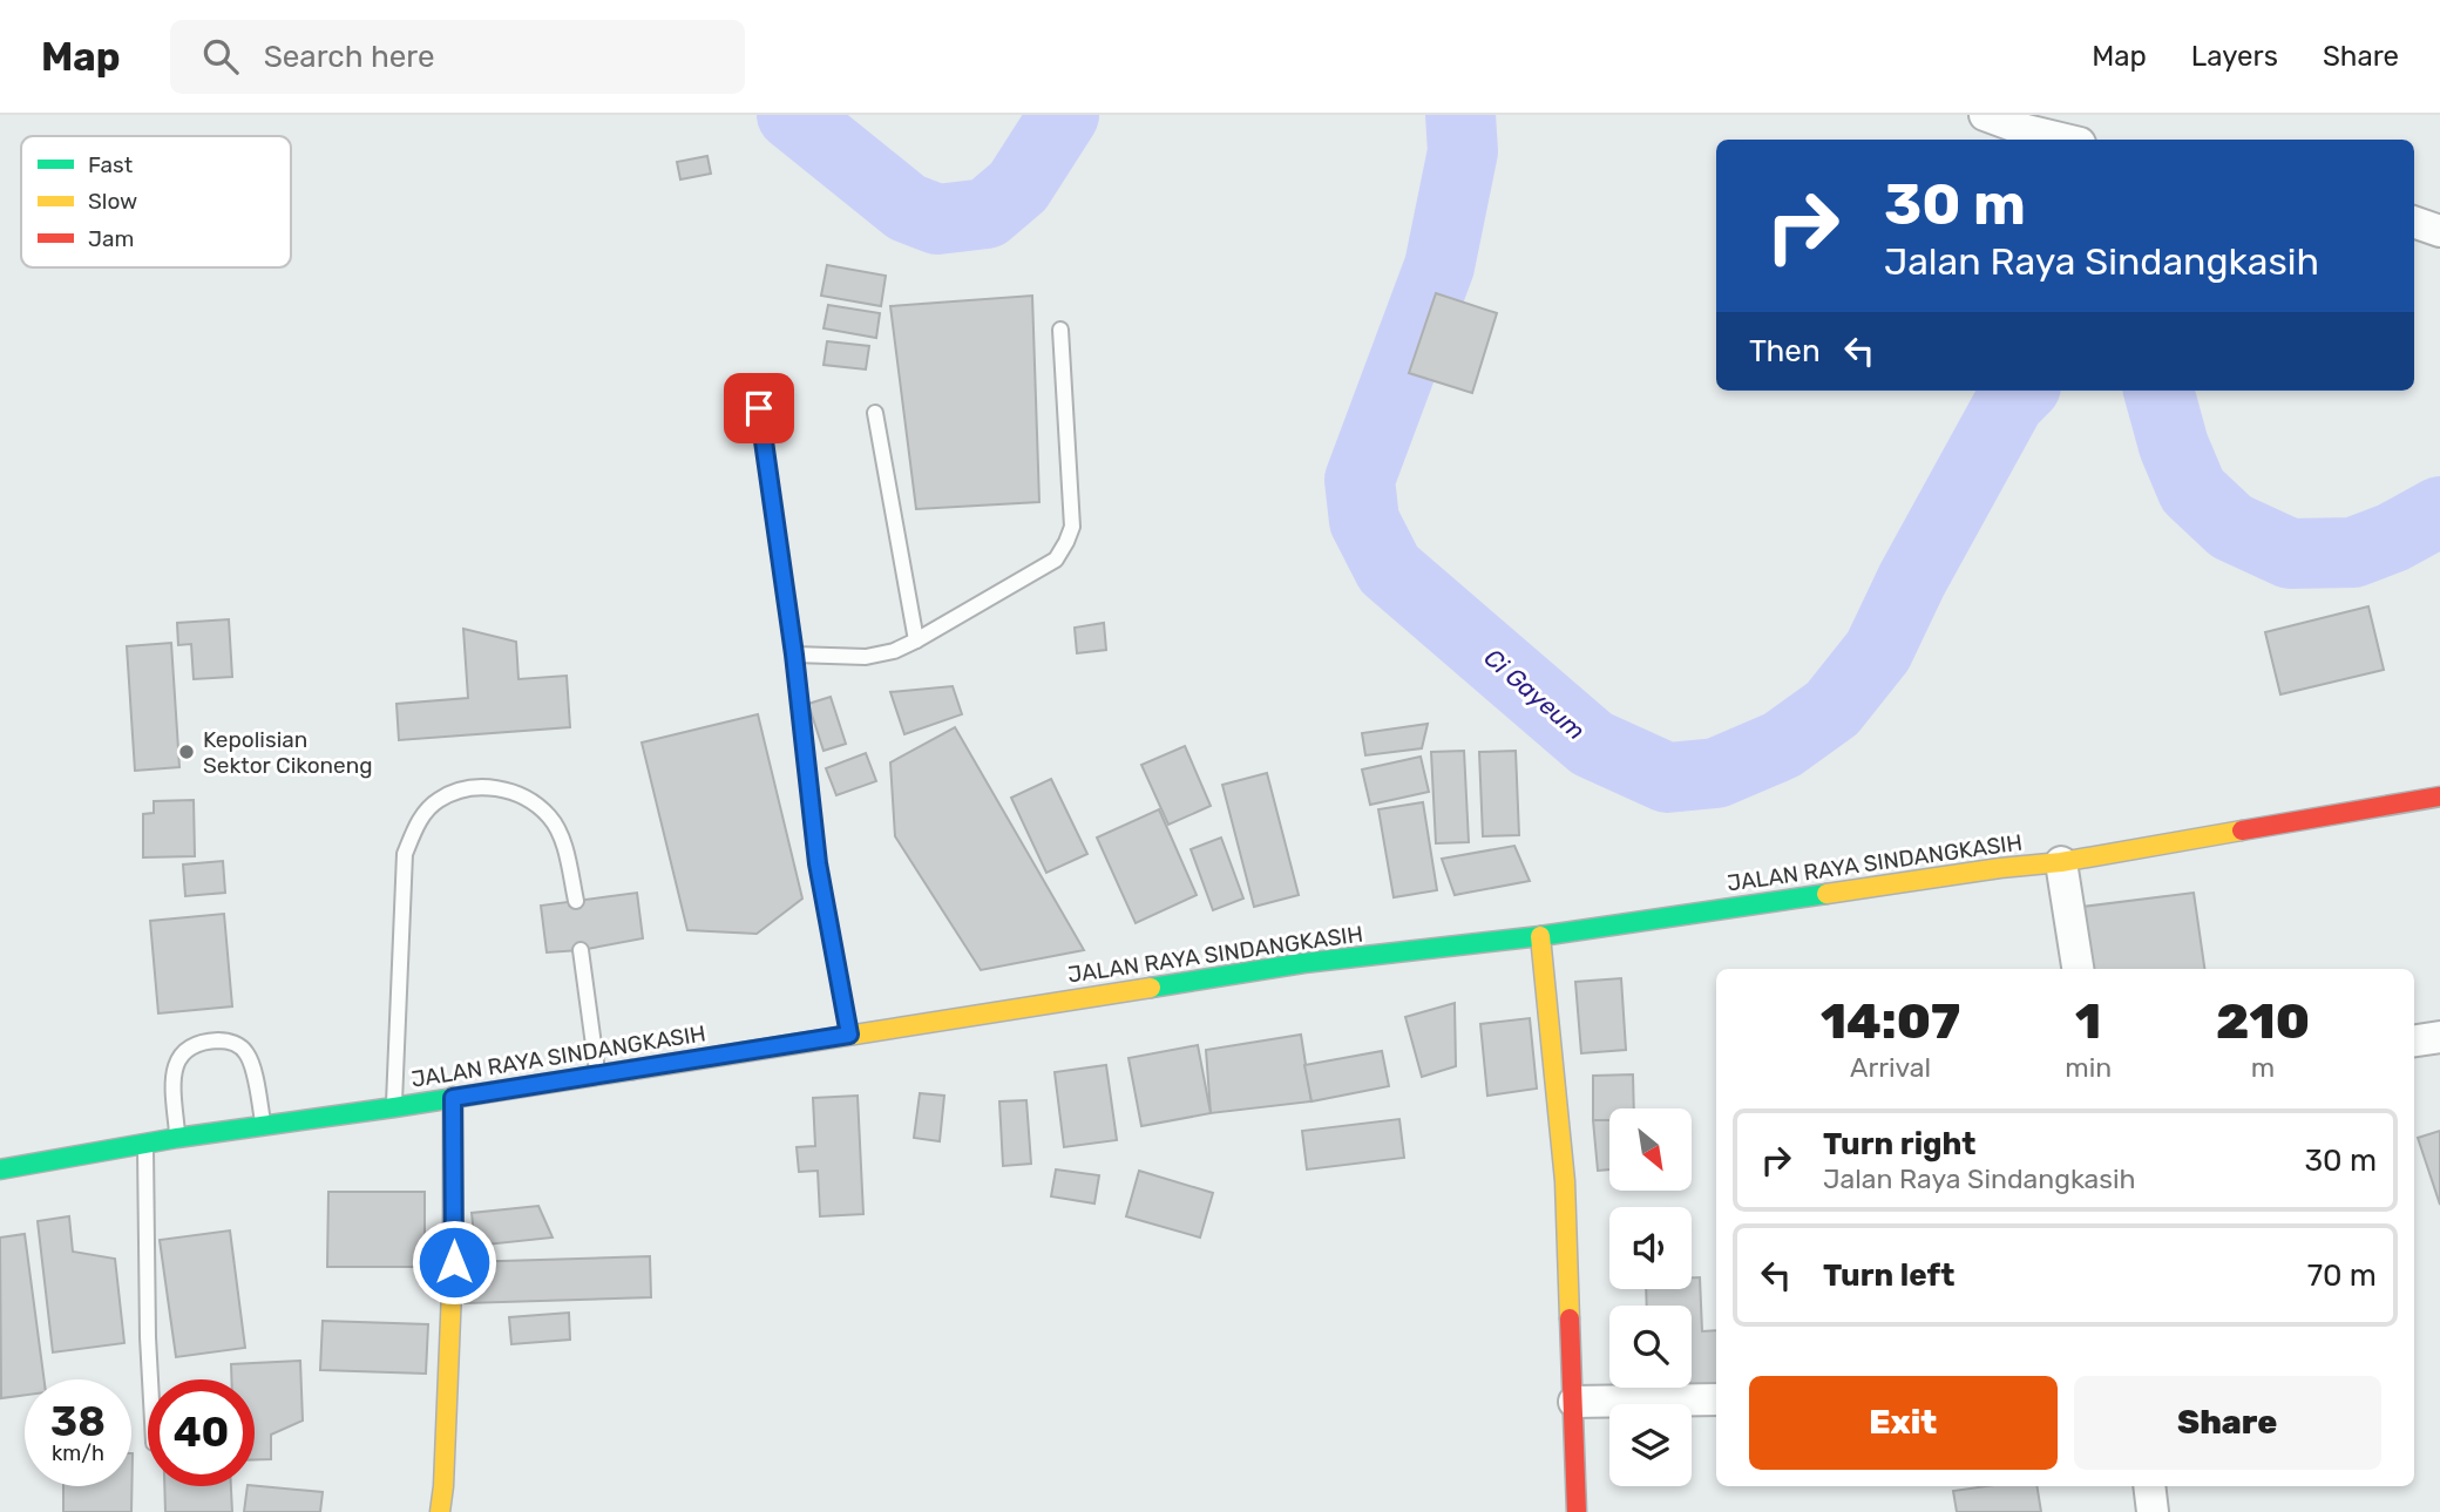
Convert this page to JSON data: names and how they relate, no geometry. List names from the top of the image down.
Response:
{
  "streets": {
    "main road": ["JALAN RAYA SINDANGKASIH"]
  },
  "water": ["Ci Gayeum"],
  "places": ["Kepolisian Sektor Cikoneng"],
  "legend": ["Fast", "Slow", "Jam"],
  "north": "bottom right",
  "page": {
    "header": "Map",
    "search": "Search here",
    "nav": ["Map", "Layers", "Share"],
    "turn": ["30 m", "Jalan Raya Sindangkasih"],
    "then": "Then",
    "eta": [
      "14:07",
      "Arrival",
      "1",
      "min",
      "210",
      "m"
    ],
    "list": [
      {
        "name": "Turn right",
        "note": "Jalan Raya Sindangkasih",
        "value": "30 m"
      },
      {
        "name": "Turn left",
        "value": "70 m"
      }
    ],
    "buttons": ["Exit", "Share"],
    "speed": "38 km/h",
    "limit": "40"
  }
}
